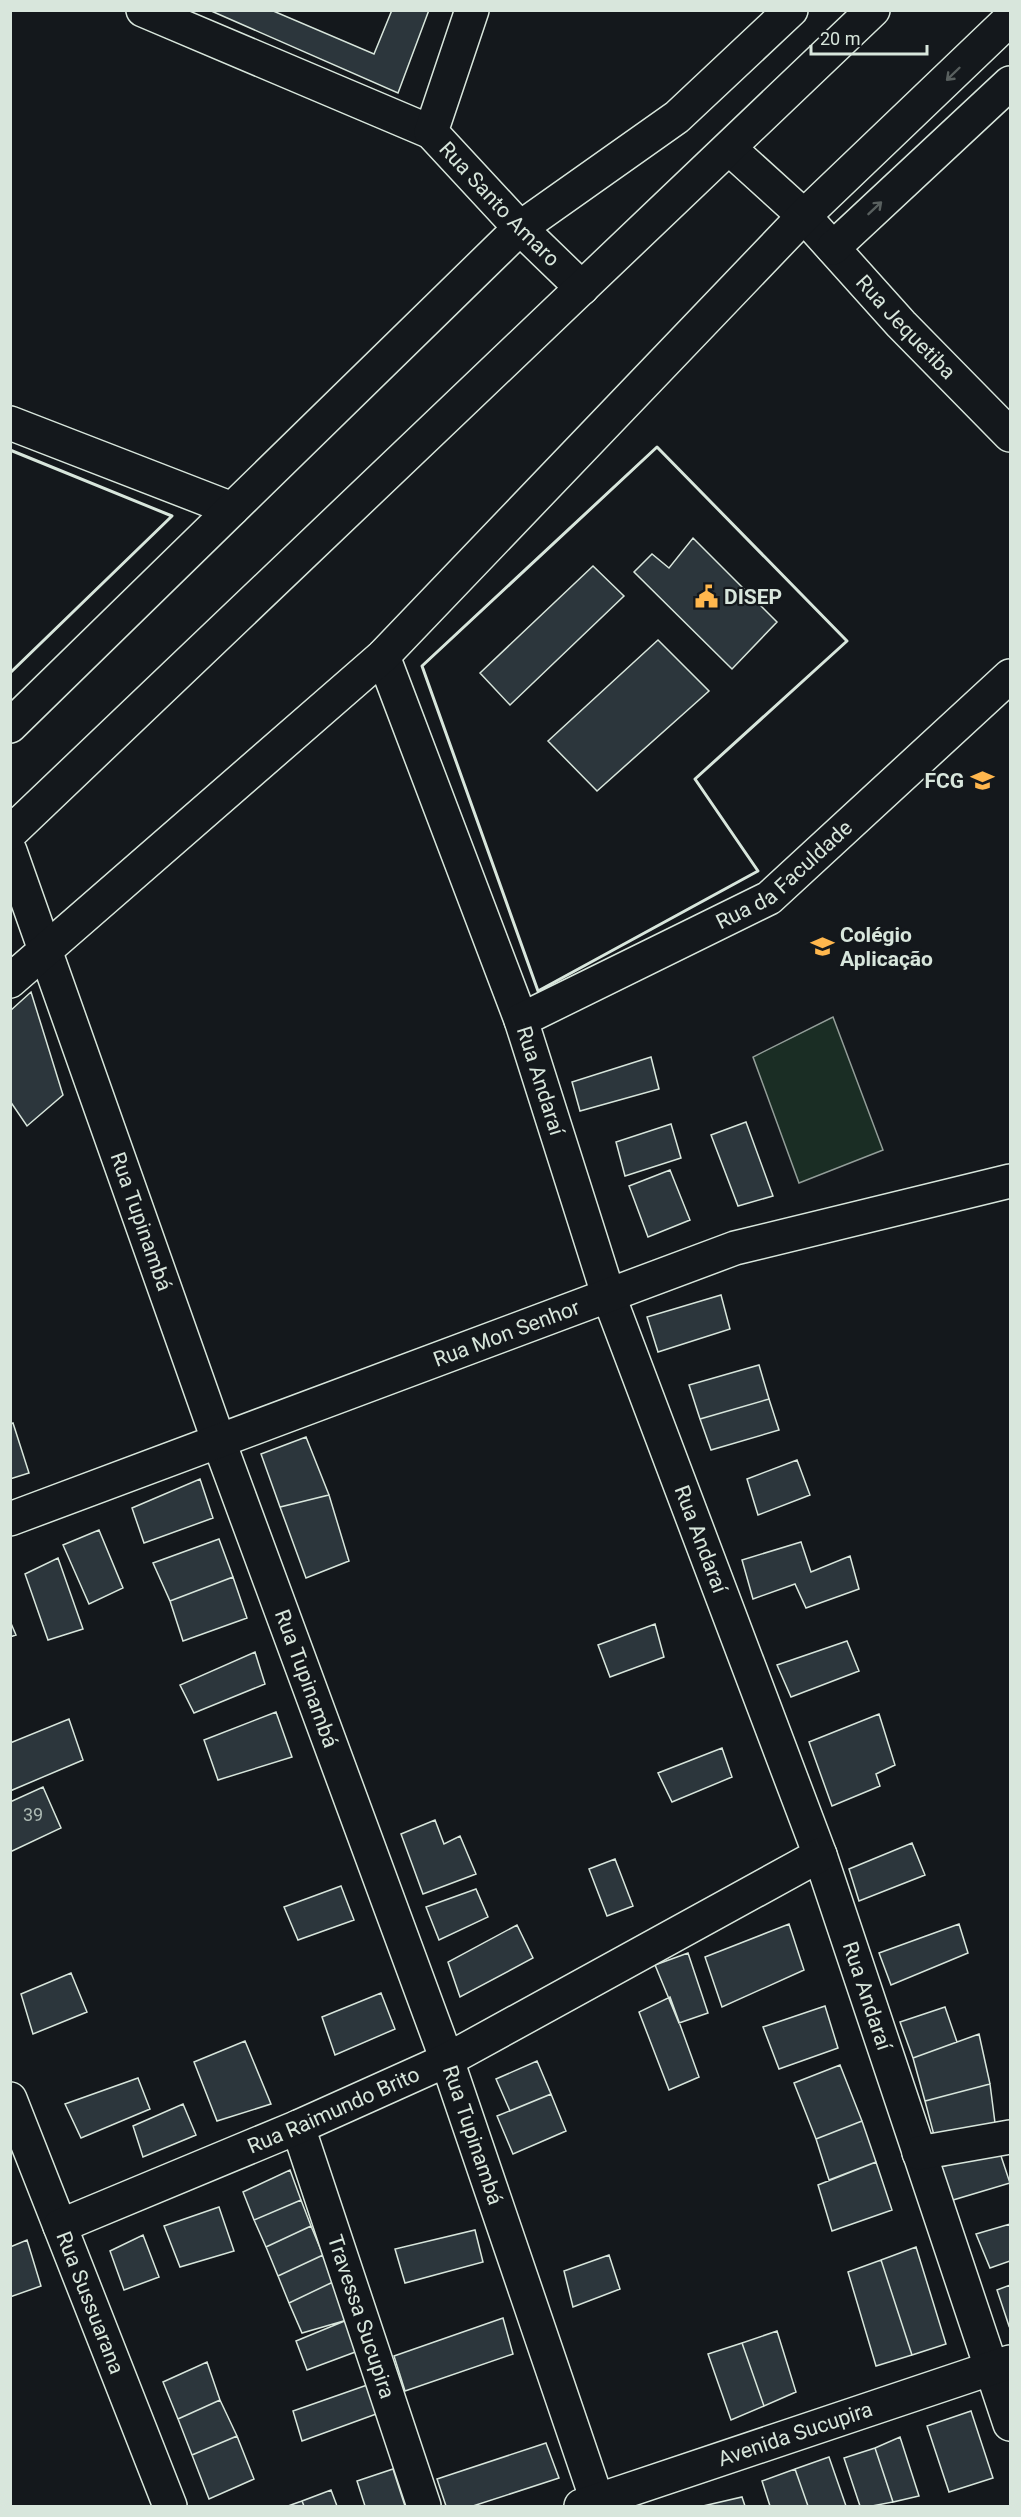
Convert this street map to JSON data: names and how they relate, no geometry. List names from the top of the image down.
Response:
{
  "streets": {
    "main road": [
      "Rua Santo Amaro",
      "Rua Jequetiba",
      "Rua da Faculdade",
      "Rua Andaraí",
      "Rua Tupinambá",
      "Rua Mon Senhor",
      "Rua Raimundo Brito",
      "Rua Sussuarana",
      "Travessa Sucupira",
      "Avenida Sucupira"
    ]
  },
  "crossings": [
    ["Rua da Faculdade", "Rua Andaraí"],
    ["Rua Andaraí", "Rua Mon Senhor"],
    ["Rua Andaraí", "Rua Raimundo Brito"],
    ["Rua Andaraí", "Avenida Sucupira"],
    ["Rua Tupinambá", "Rua Mon Senhor"],
    ["Rua Tupinambá", "Rua Raimundo Brito"],
    ["Rua Tupinambá", "Avenida Sucupira"],
    ["Rua Raimundo Brito", "Rua Sussuarana"],
    ["Rua Raimundo Brito", "Travessa Sucupira"]
  ],
  "places": {
    "public building": ["DISEP"],
    "school or university": ["FCG", "Colégio Aplicação"]
  },
  "house_numbers": ["39"],
  "scale_bar": "20 m"
}
